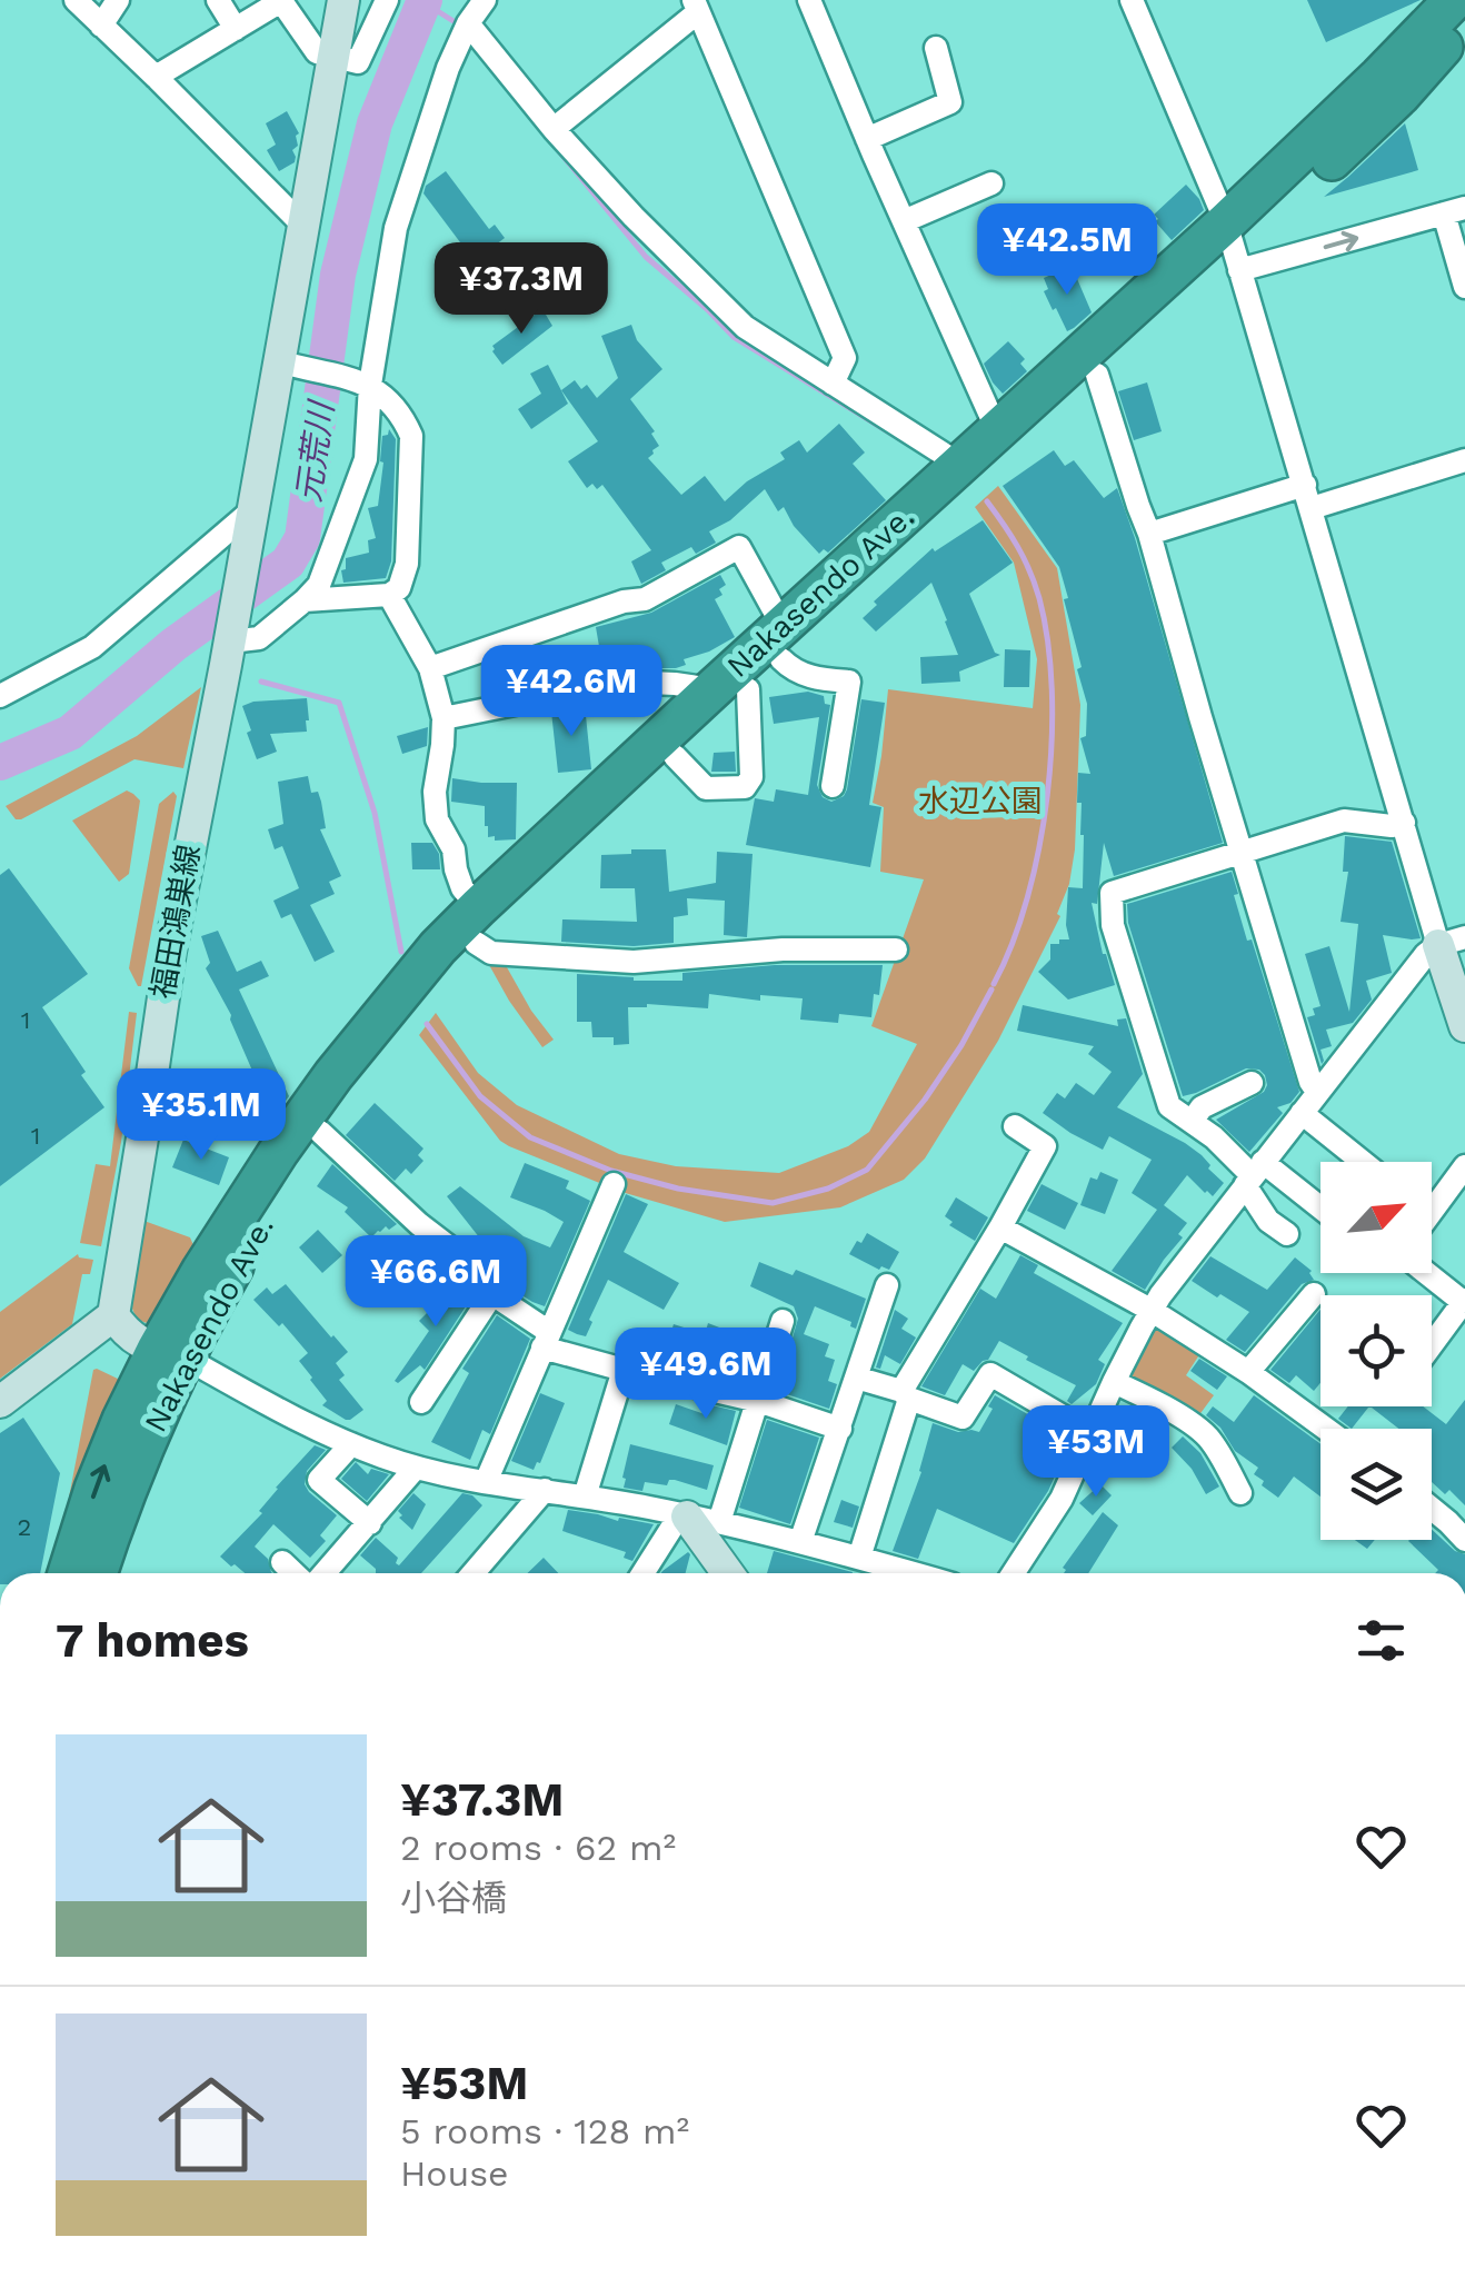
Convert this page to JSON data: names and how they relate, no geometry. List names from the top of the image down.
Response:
{
  "streets": {
    "highway": ["Nakasendo Ave."],
    "main road": ["福田鴻巣線"]
  },
  "water": ["元荒川"],
  "parks": ["水辺公園"],
  "house_numbers": ["1", "1", "2"],
  "north": "top right",
  "page": {
    "price": [
      "¥42.5M",
      "¥37.3M",
      "¥42.6M",
      "¥35.1M",
      "¥66.6M",
      "¥49.6M",
      "¥53M"
    ],
    "heading": "7 homes",
    "list": [
      {
        "name": "¥37.3M",
        "note": "2 rooms · 62 m² · 小谷橋"
      },
      {
        "name": "¥53M",
        "note": "5 rooms · 128 m² · House"
      }
    ]
  }
}
